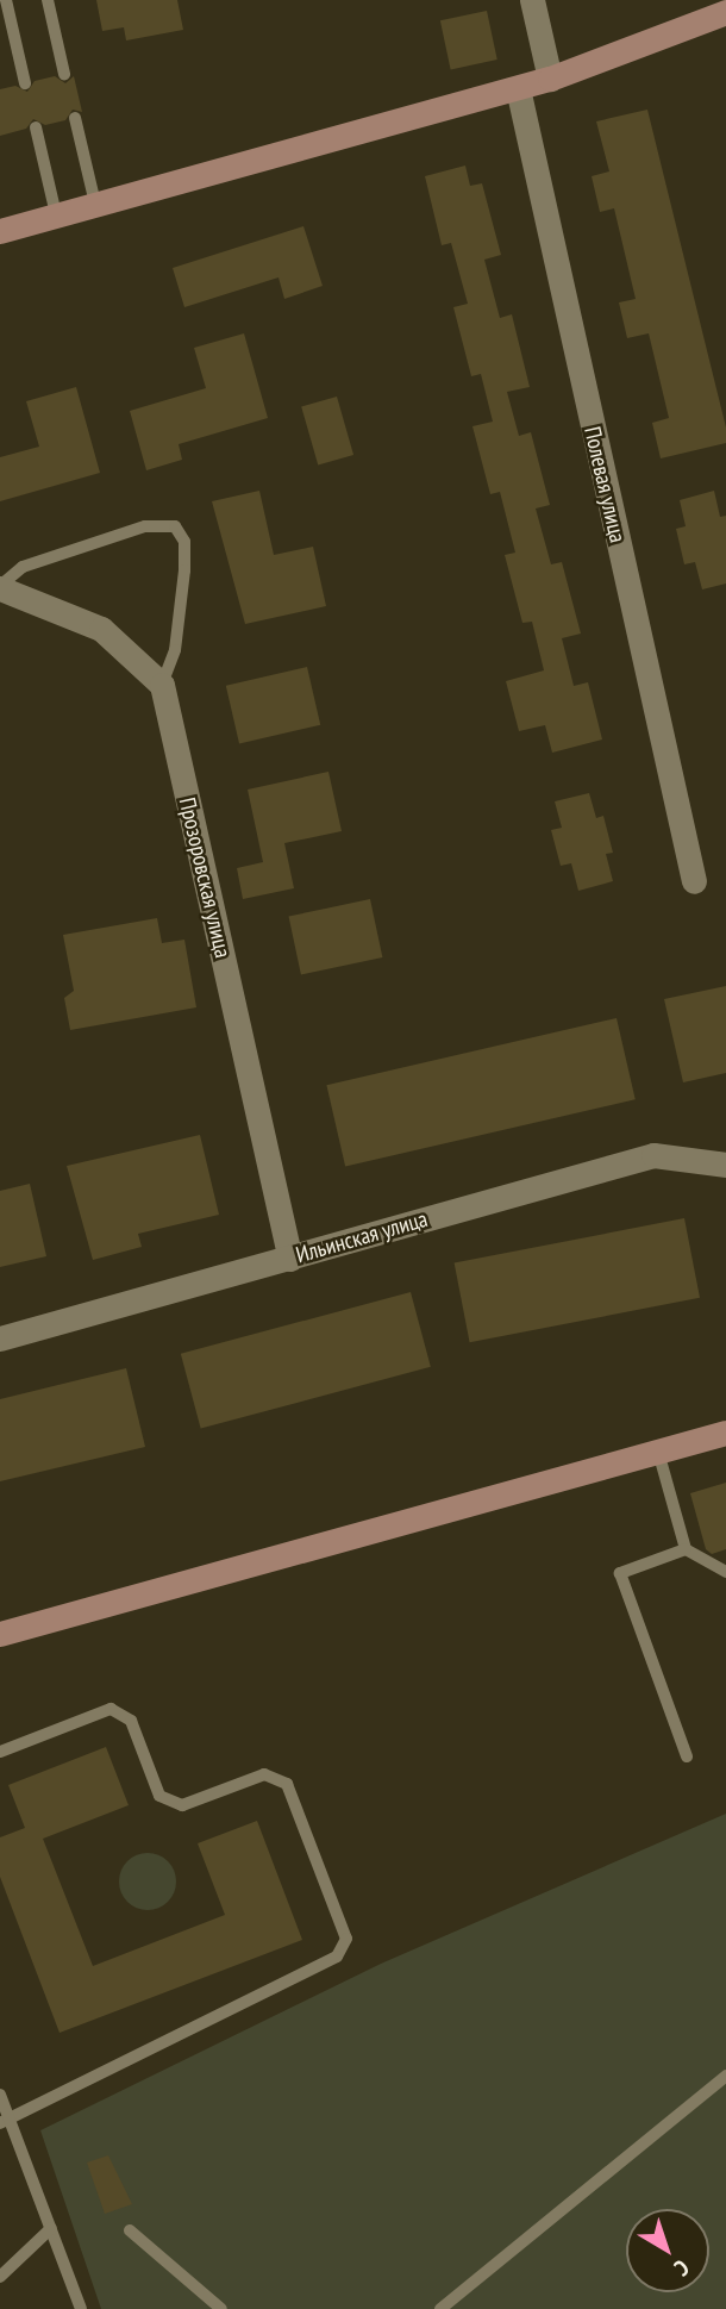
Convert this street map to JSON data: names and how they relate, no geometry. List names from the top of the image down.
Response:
{
  "streets": {
    "street": ["Полевая улица", "Прозоровская улица", "Ильинская улица"]
  },
  "crossings": [
    ["Прозоровская улица", "Ильинская улица"]
  ],
  "north": "bottom right"
}
